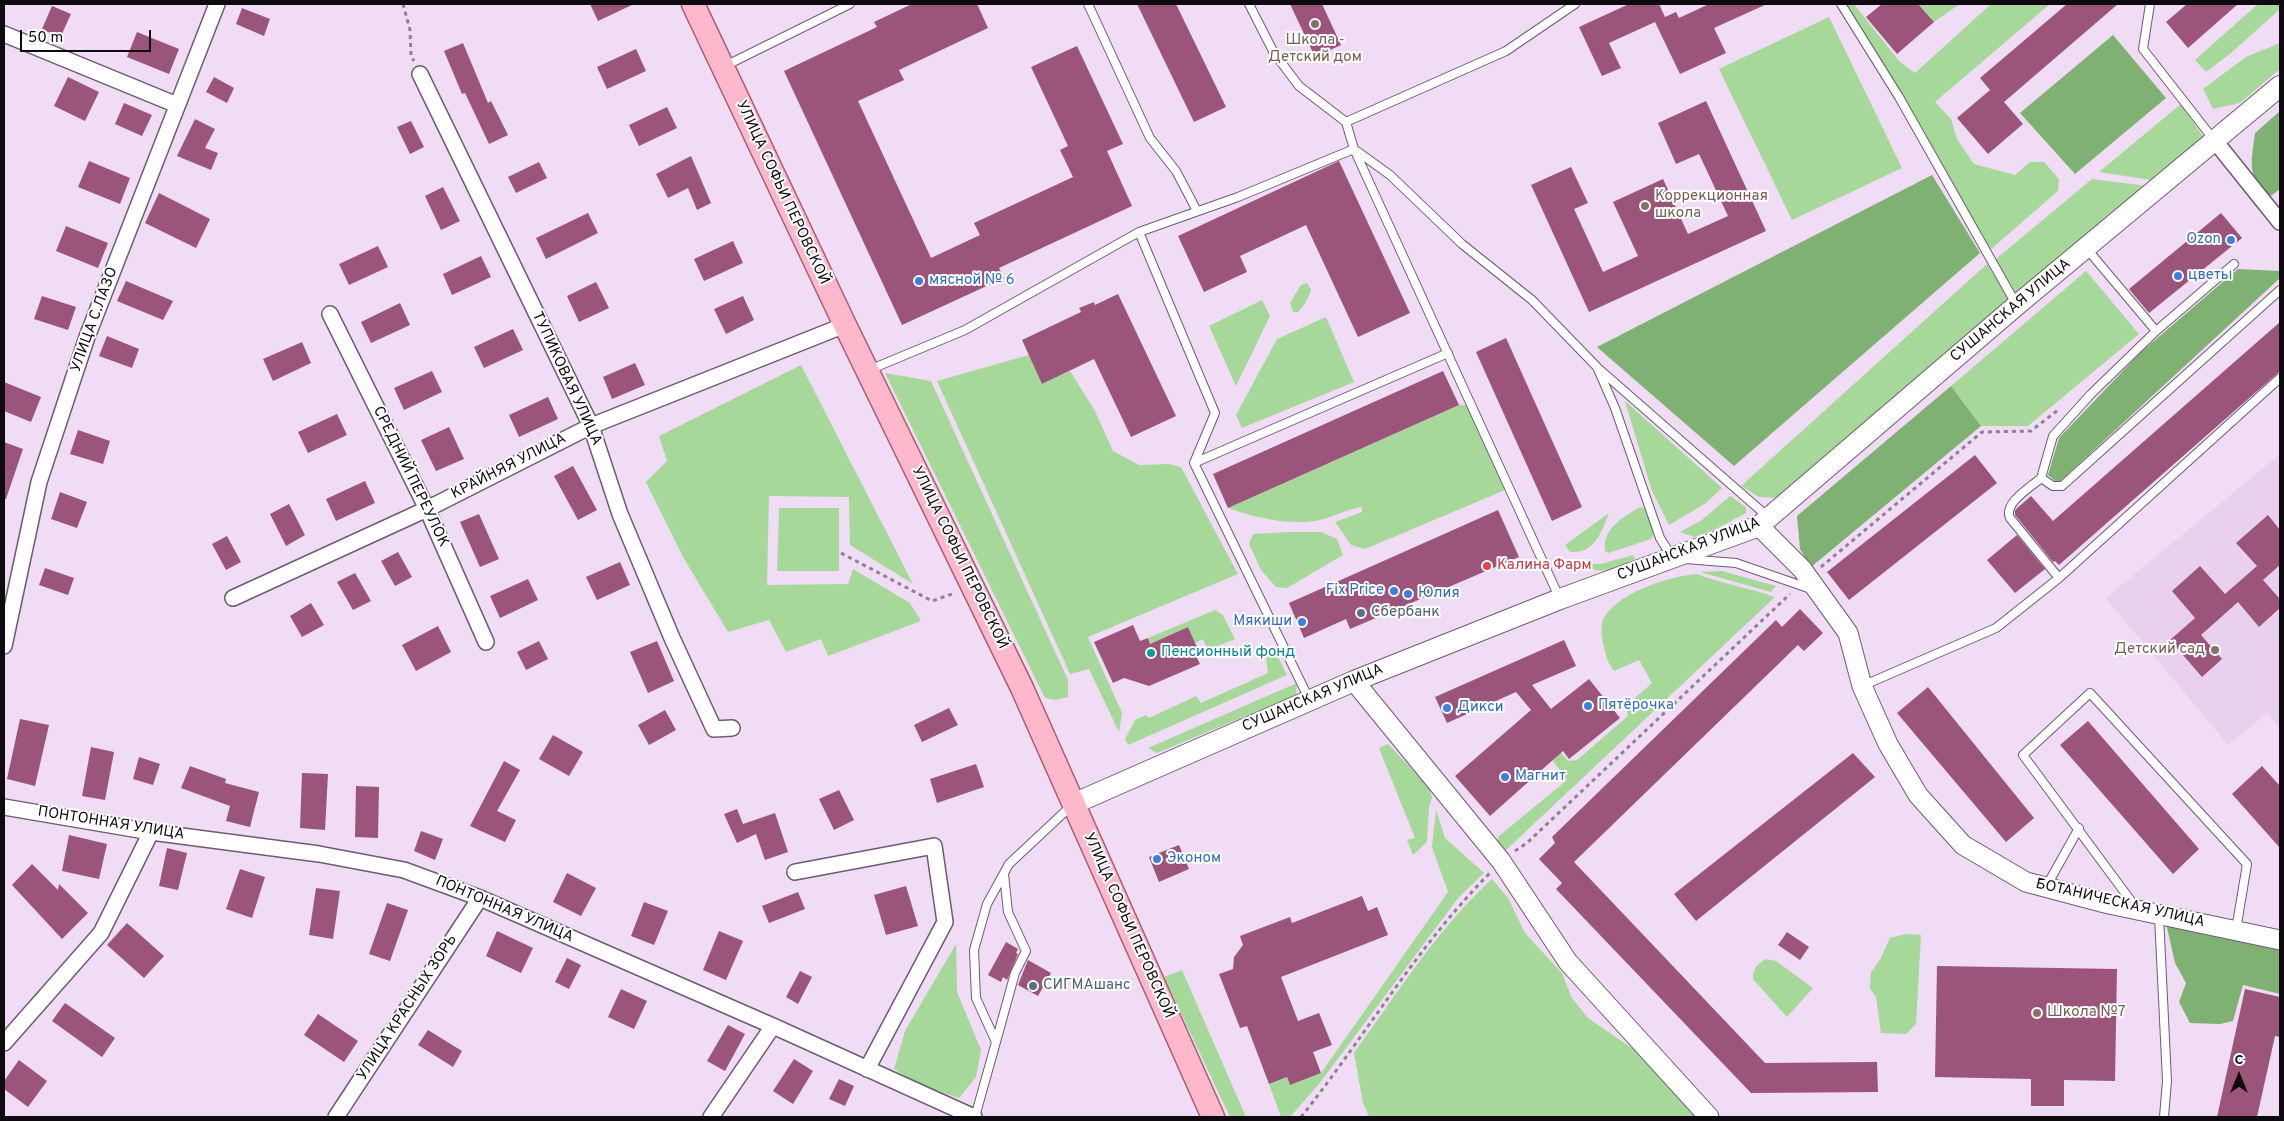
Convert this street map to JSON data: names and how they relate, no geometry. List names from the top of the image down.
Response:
{
  "streets": {
    "main road": ["УЛИЦА СОФЬИ ПЕРОВСКОЙ", "СУШАНСКАЯ УЛИЦА"],
    "street": [
      "УЛИЦА С.ЛАЗО",
      "ТУПИКОВАЯ УЛИЦА",
      "КРАЙНЯЯ УЛИЦА",
      "СРЕДНИЙ ПЕРЕУЛОК",
      "ПОНТОННАЯ УЛИЦА",
      "БОТАНИЧЕСКАЯ УЛИЦА",
      "УЛИЦА КРАСНЫХ ЗОРЬ"
    ]
  },
  "crossings": [
    ["УЛИЦА СОФЬИ ПЕРОВСКОЙ", "СУШАНСКАЯ УЛИЦА"],
    ["УЛИЦА СОФЬИ ПЕРОВСКОЙ", "КРАЙНЯЯ УЛИЦА"],
    ["СУШАНСКАЯ УЛИЦА", "БОТАНИЧЕСКАЯ УЛИЦА"],
    ["ТУПИКОВАЯ УЛИЦА", "КРАЙНЯЯ УЛИЦА"],
    ["КРАЙНЯЯ УЛИЦА", "СРЕДНИЙ ПЕРЕУЛОК"],
    ["ПОНТОННАЯ УЛИЦА", "УЛИЦА КРАСНЫХ ЗОРЬ"]
  ],
  "places": [
    "Школа - Детский дом",
    "Коррекционная школа",
    "Ozon",
    "цветы",
    "мясной № 6",
    "Калина Фарм",
    "Fix Price",
    "Юлия",
    "Сбербанк",
    "Мякиши",
    "Детский сад",
    "Пенсионный фонд",
    "Пятёрочка",
    "Дикси",
    "Магнит",
    "Эконом",
    "СИГМАшанс",
    "Школа №7"
  ],
  "scale_bar": "50 m",
  "north": "top"
}
